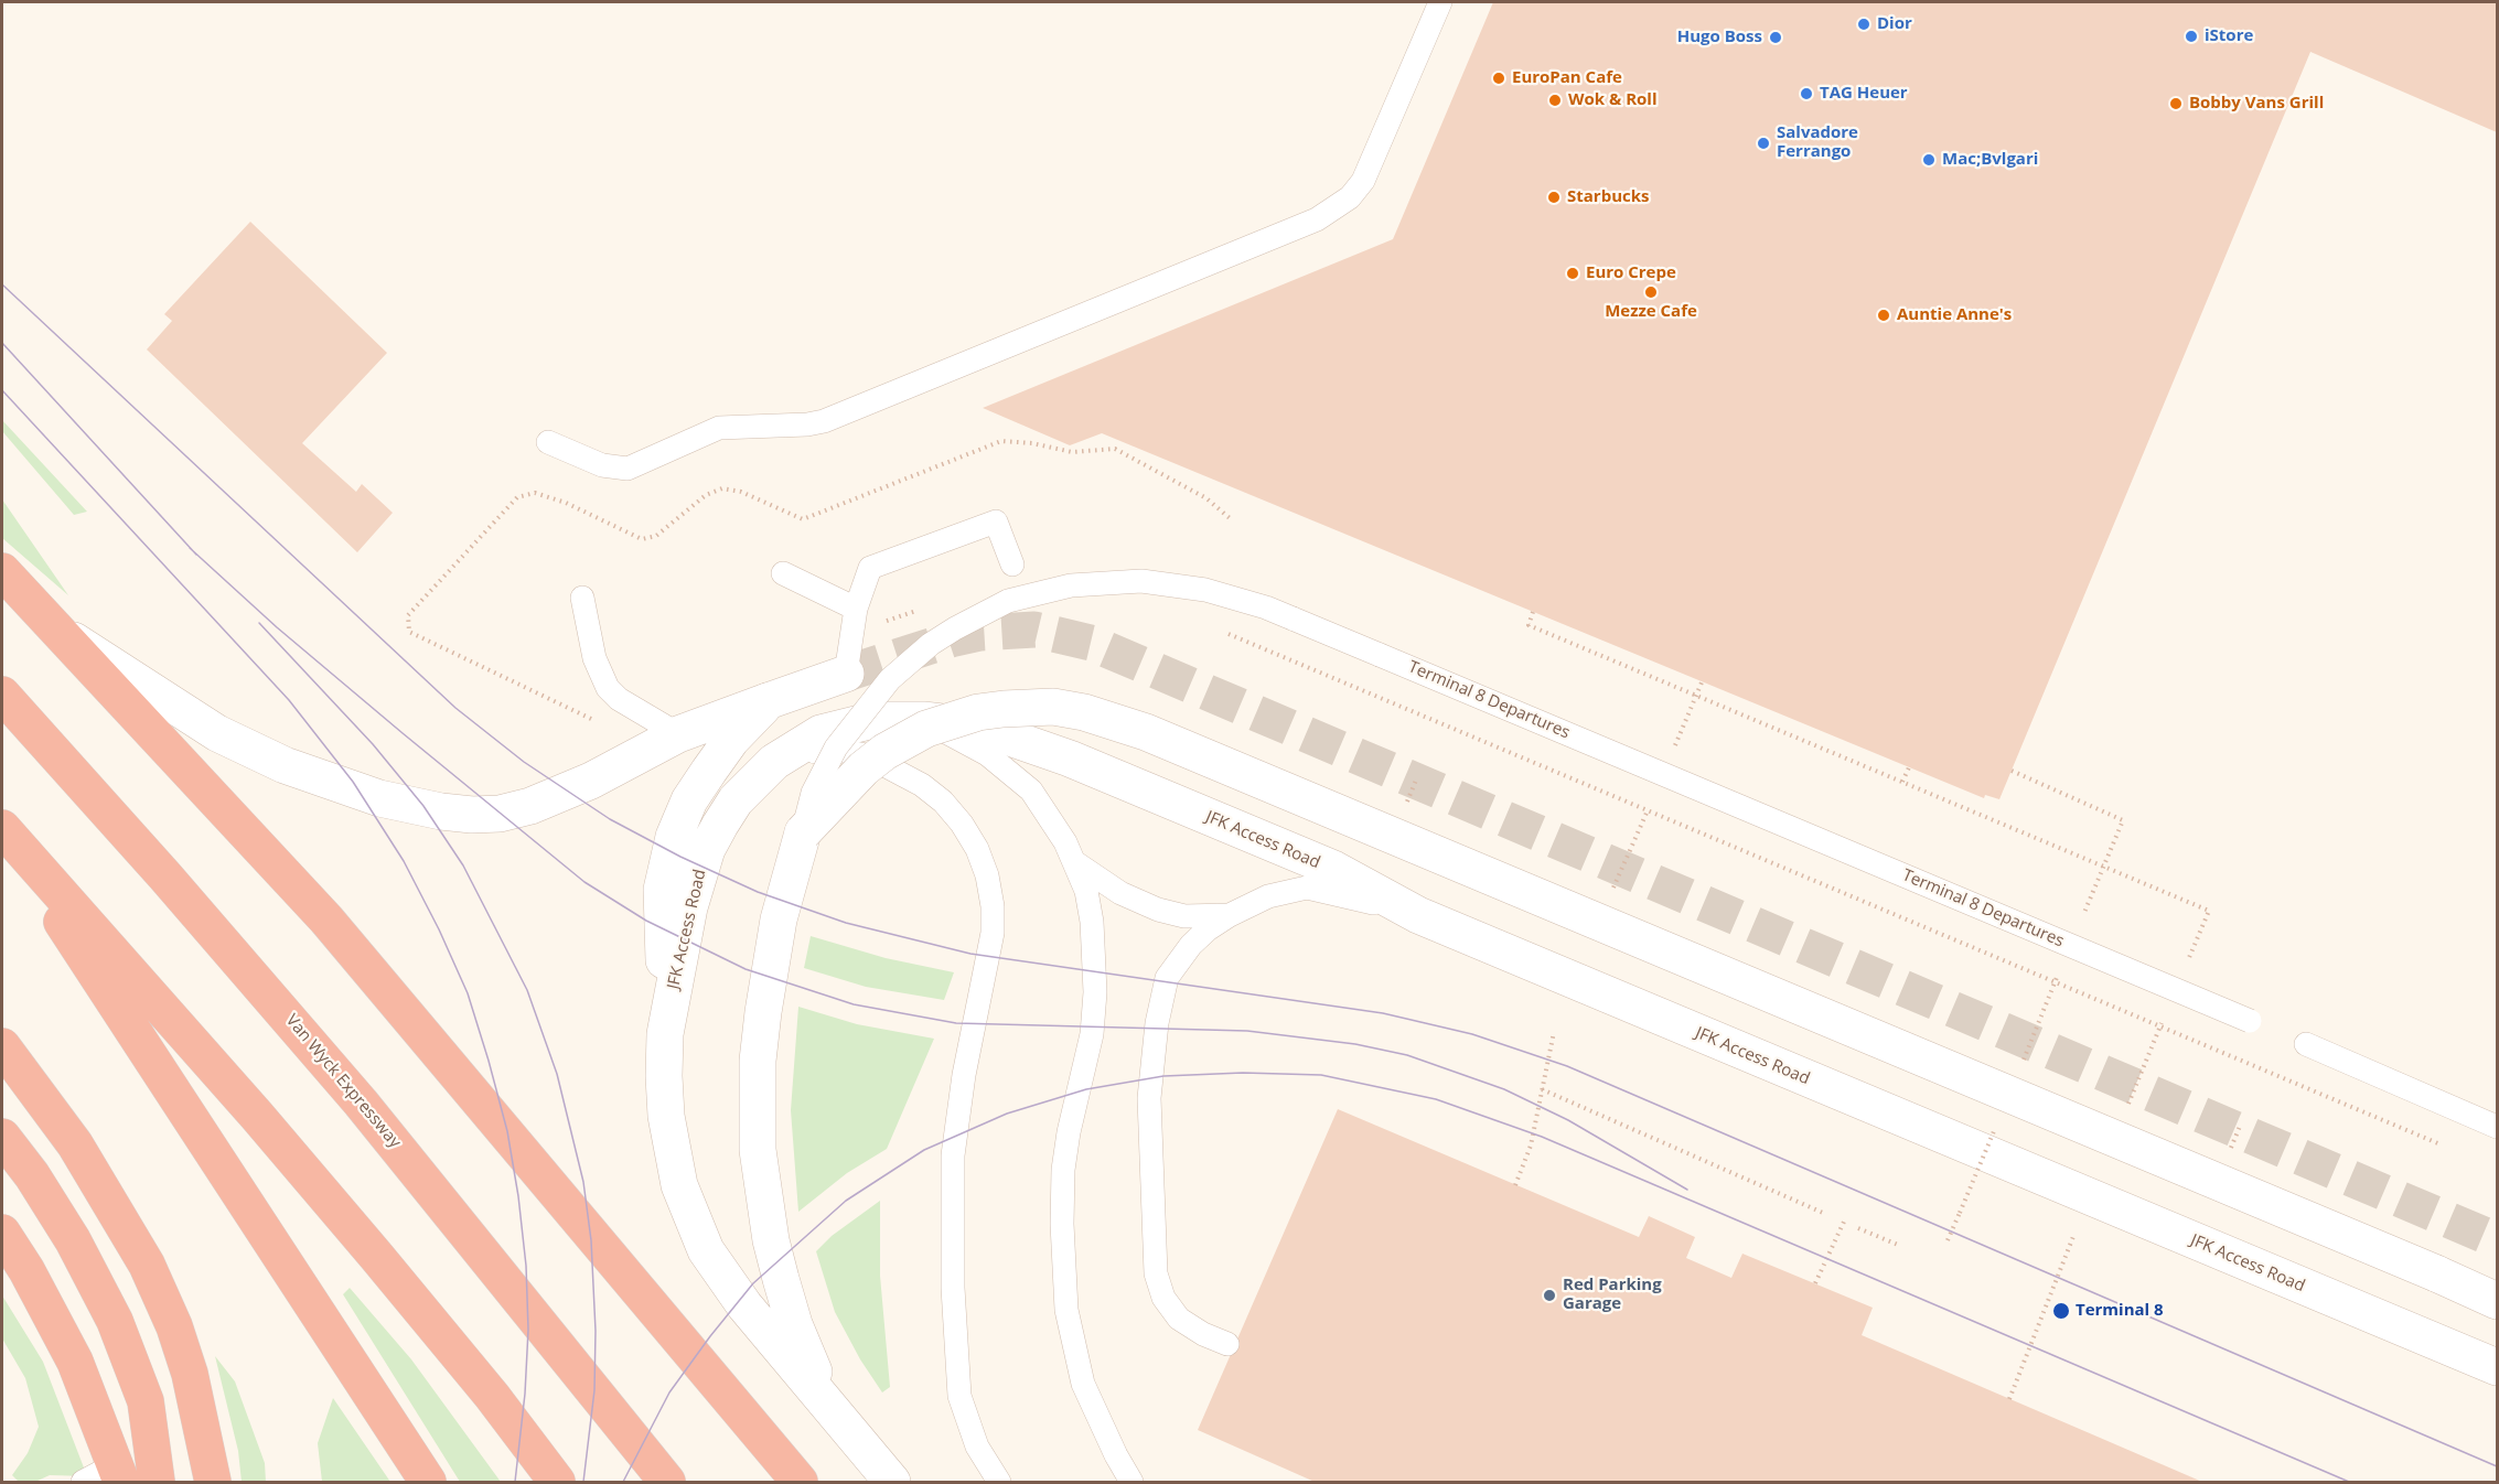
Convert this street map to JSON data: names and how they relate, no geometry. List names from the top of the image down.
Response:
{
  "streets": {
    "highway": ["Van Wyck Expressway"],
    "street": ["JFK Access Road"],
    "lane": ["Terminal 8 Departures"]
  },
  "places": [
    "Dior",
    "iStore",
    "Hugo Boss",
    "EuroPan Cafe",
    "TAG Heuer",
    "Wok & Roll",
    "Bobby Vans Grill",
    "Salvadore Ferrango",
    "Mac;Bvlgari",
    "Starbucks",
    "Euro Crepe",
    "Mezze Cafe",
    "Auntie Anne's",
    "Red Parking Garage",
    "Terminal 8"
  ]
}
